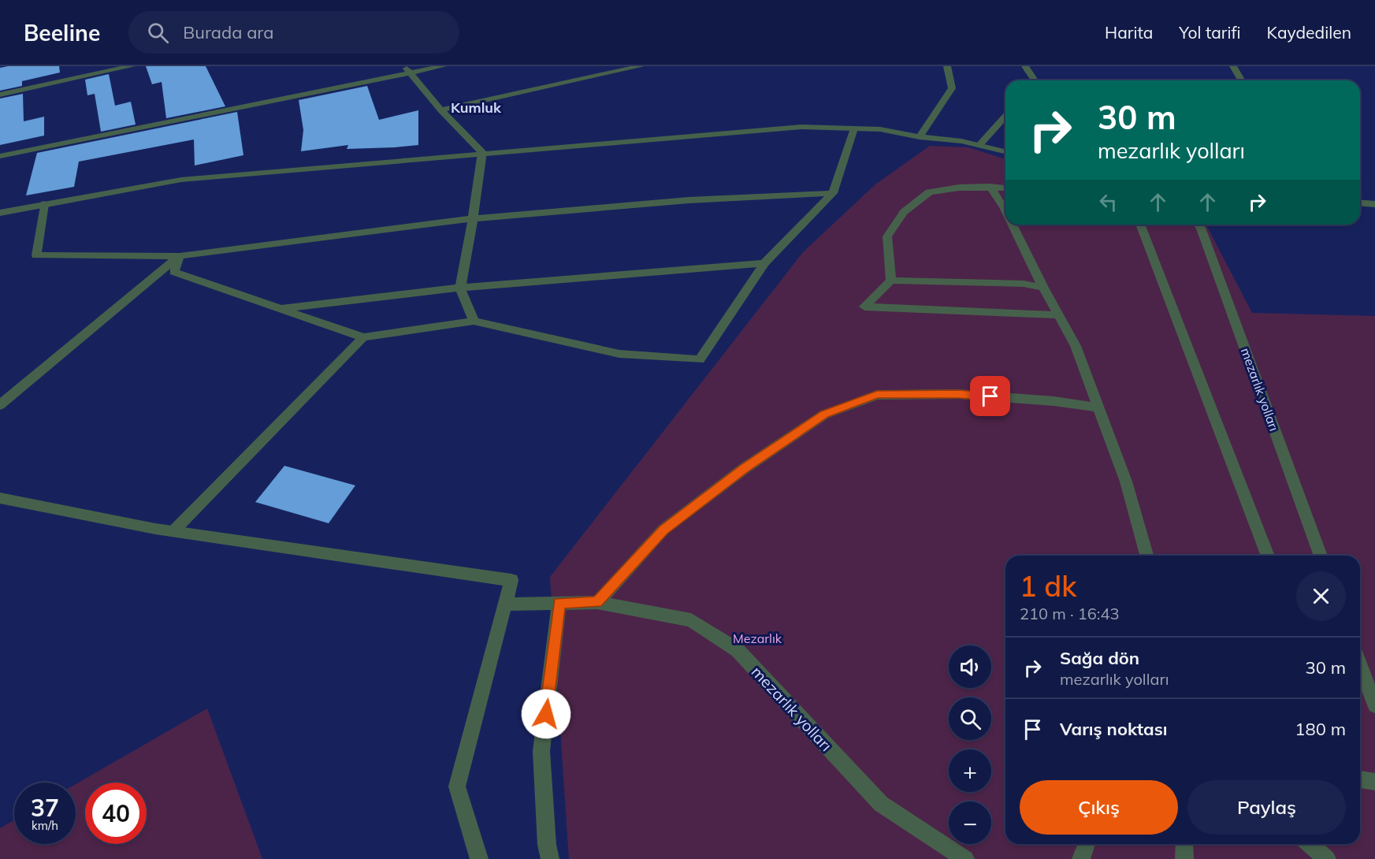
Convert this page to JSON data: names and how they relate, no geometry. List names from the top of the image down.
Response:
{
  "streets": {
    "street": ["mezarlık yolları"]
  },
  "districts": ["Kumluk"],
  "parks": ["Mezarlık"],
  "page": {
    "header": "Beeline",
    "search": "Burada ara",
    "nav": ["Harita", "Yol tarifi", "Kaydedilen"],
    "turn": ["30 m", "mezarlık yolları"],
    "heading": ["1 dk", "210 m · 16:43"],
    "list": [
      {
        "name": "Sağa dön",
        "note": "mezarlık yolları",
        "value": "30 m"
      },
      {
        "name": "Varış noktası",
        "value": "180 m"
      }
    ],
    "map_buttons": ["+", "−"],
    "buttons": ["Çıkış", "Paylaş"],
    "speed": "37 km/h",
    "limit": "40"
  }
}
